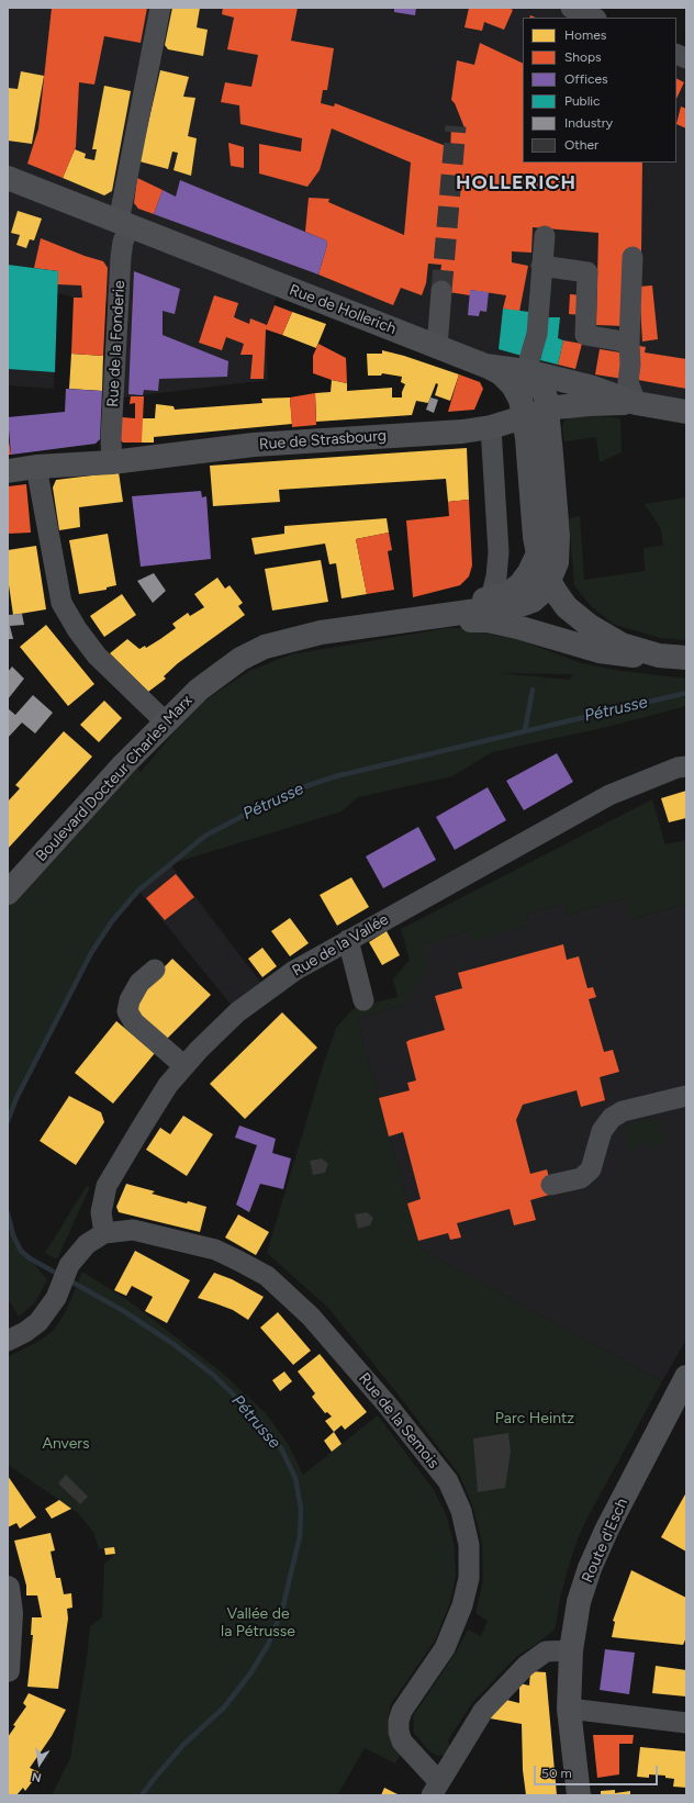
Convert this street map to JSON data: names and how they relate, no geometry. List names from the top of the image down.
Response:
{
  "streets": {
    "main road": [
      "Rue de Hollerich",
      "Rue de Strasbourg",
      "Boulevard Docteur Charles Marx",
      "Route d'Esch"
    ],
    "street": ["Rue de la Fonderie", "Rue de la Vallée", "Rue de la Semois"]
  },
  "crossings": [
    ["Rue de Hollerich", "Rue de la Fonderie"],
    ["Rue de Hollerich", "Rue de Strasbourg"],
    ["Rue de Hollerich", "Boulevard Docteur Charles Marx"],
    ["Rue de la Fonderie", "Rue de Strasbourg"],
    ["Rue de Strasbourg", "Boulevard Docteur Charles Marx"],
    ["Rue de la Vallée", "Rue de la Semois"],
    ["Rue de la Semois", "Route d'Esch"]
  ],
  "districts": ["HOLLERICH"],
  "water": ["Pétrusse"],
  "parks": ["Parc Heintz", "Anvers", "Vallée de la Pétrusse"],
  "legend": [
    "Homes",
    "Shops",
    "Offices",
    "Public",
    "Industry",
    "Other"
  ],
  "scale_bar": "50 m",
  "north": "bottom"
}
